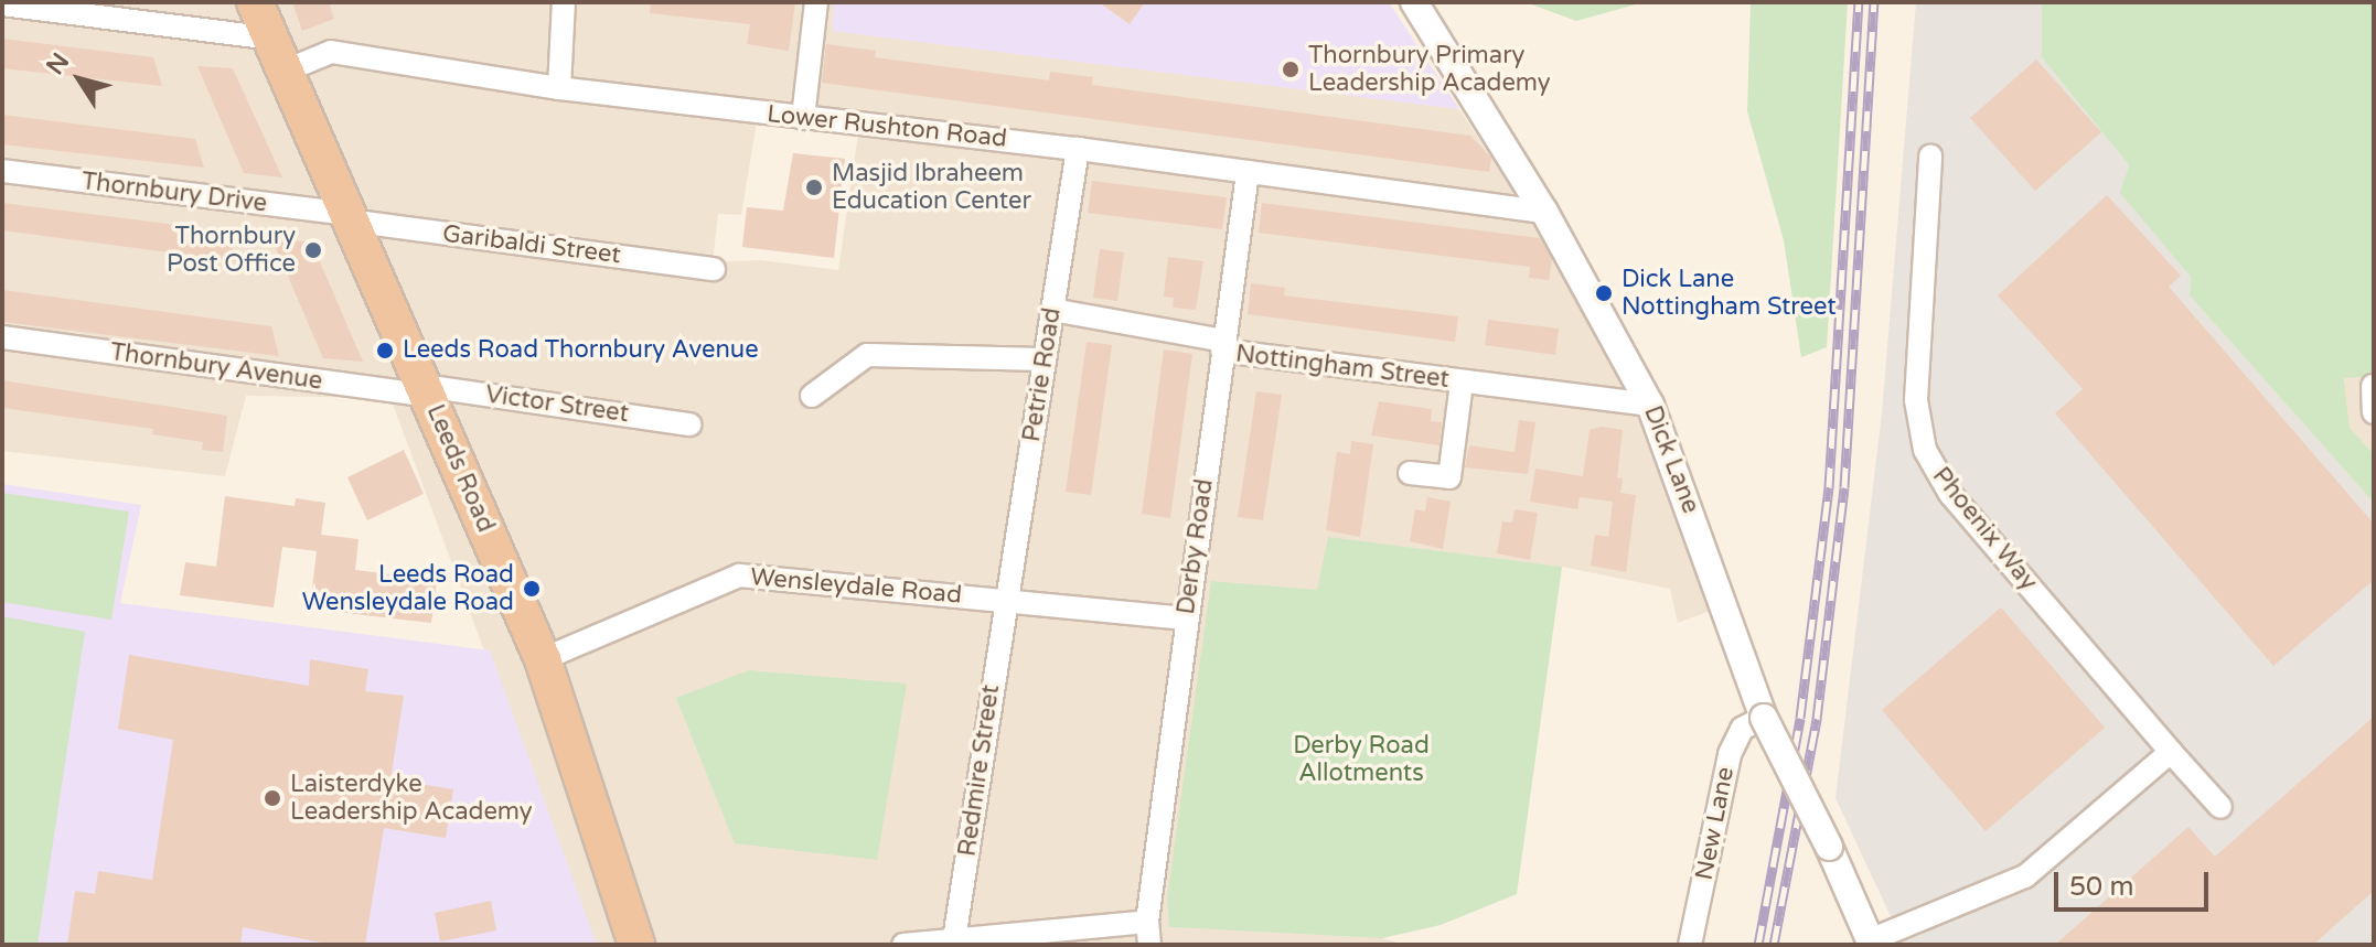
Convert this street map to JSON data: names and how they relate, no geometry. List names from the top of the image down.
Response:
{
  "streets": {
    "highway": ["Leeds Road"],
    "street": [
      "Lower Rushton Road",
      "Thornbury Drive",
      "Garibaldi Street",
      "Thornbury Avenue",
      "Nottingham Street",
      "Petrie Road",
      "Victor Street",
      "Dick Lane",
      "Phoenix Way",
      "Derby Road",
      "Wensleydale Road",
      "Redmire Street",
      "New Lane"
    ]
  },
  "crossings": [
    ["Lower Rushton Road", "Petrie Road"],
    ["Lower Rushton Road", "Dick Lane"],
    ["Lower Rushton Road", "Leeds Road"],
    ["Lower Rushton Road", "Derby Road"],
    ["Thornbury Drive", "Garibaldi Street"],
    ["Thornbury Drive", "Leeds Road"],
    ["Garibaldi Street", "Leeds Road"],
    ["Thornbury Avenue", "Victor Street"],
    ["Thornbury Avenue", "Leeds Road"],
    ["Nottingham Street", "Dick Lane"],
    ["Nottingham Street", "Derby Road"],
    ["Petrie Road", "Wensleydale Road"],
    ["Petrie Road", "Redmire Street"],
    ["Victor Street", "Leeds Road"],
    ["Dick Lane", "New Lane"],
    ["Leeds Road", "Wensleydale Road"],
    ["Derby Road", "Wensleydale Road"],
    ["Wensleydale Road", "Redmire Street"]
  ],
  "parks": ["Derby Road Allotments"],
  "places": [
    "Thornbury Primary Leadership Academy",
    "Masjid Ibraheem Education Center",
    "Thornbury Post Office",
    "Dick Lane Nottingham Street",
    "Leeds Road Thornbury Avenue",
    "Leeds Road Wensleydale Road",
    "Laisterdyke Leadership Academy"
  ],
  "scale_bar": "50 m",
  "north": "top left"
}
